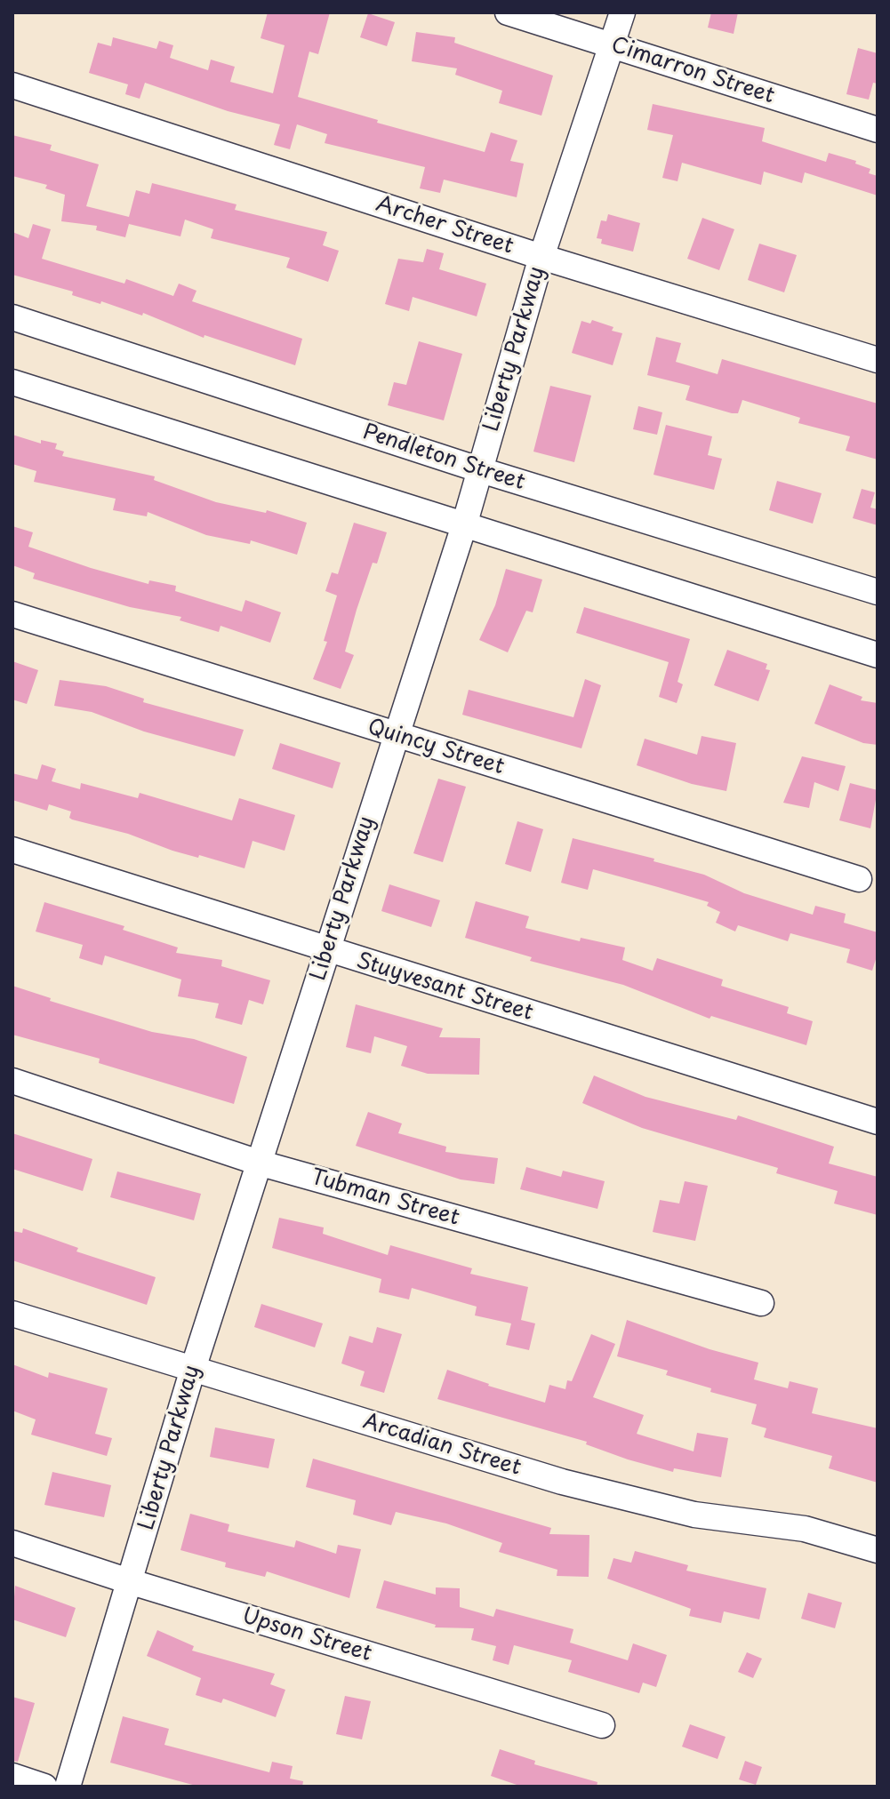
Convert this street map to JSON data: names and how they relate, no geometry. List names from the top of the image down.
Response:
{
  "streets": {
    "street": [
      "Cimarron Street",
      "Archer Street",
      "Liberty Parkway",
      "Pendleton Street",
      "Quincy Street",
      "Stuyvesant Street",
      "Tubman Street",
      "Arcadian Street",
      "Upson Street"
    ]
  },
  "crossings": [
    ["Cimarron Street", "Liberty Parkway"],
    ["Archer Street", "Liberty Parkway"],
    ["Liberty Parkway", "Pendleton Street"],
    ["Liberty Parkway", "Quincy Street"],
    ["Liberty Parkway", "Stuyvesant Street"],
    ["Liberty Parkway", "Tubman Street"],
    ["Liberty Parkway", "Arcadian Street"],
    ["Liberty Parkway", "Upson Street"]
  ]
}
